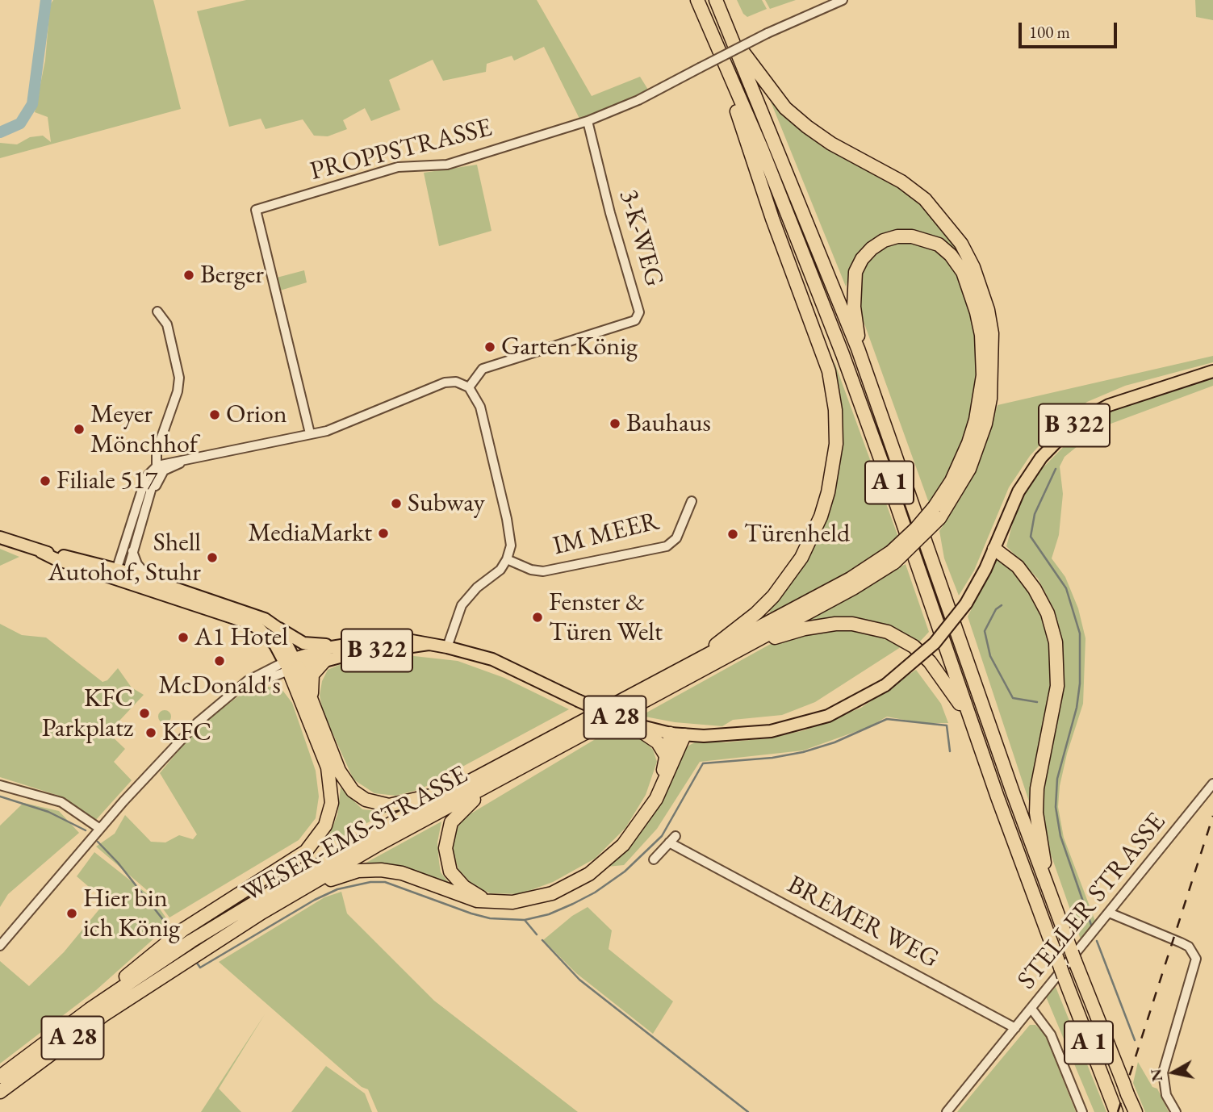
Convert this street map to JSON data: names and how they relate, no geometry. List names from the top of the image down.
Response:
{
  "streets": {
    "highway": ["A 1", "A 28", "WESER-EMS-STRASSE"],
    "main road": ["B 322"],
    "street": [
      "PROPPSTRASSE",
      "3-K-WEG",
      "IM MEER",
      "STELLER STRASSE",
      "BREMER WEG"
    ]
  },
  "crossings": [
    ["PROPPSTRASSE", "3-K-WEG"],
    ["A 28", "WESER-EMS-STRASSE"]
  ],
  "places": [
    "Berger",
    "Garten König",
    "Orion",
    "Bauhaus",
    "Meyer Mönchhof",
    "Filiale 517",
    "Subway",
    "MediaMarkt",
    "Türenheld",
    "Shell Autohof, Stuhr",
    "Fenster & Türen Welt",
    "A1 Hotel",
    "McDonald's",
    "KFC Parkplatz",
    "KFC",
    "Hier bin ich König"
  ],
  "scale_bar": "100 m",
  "north": "left"
}
